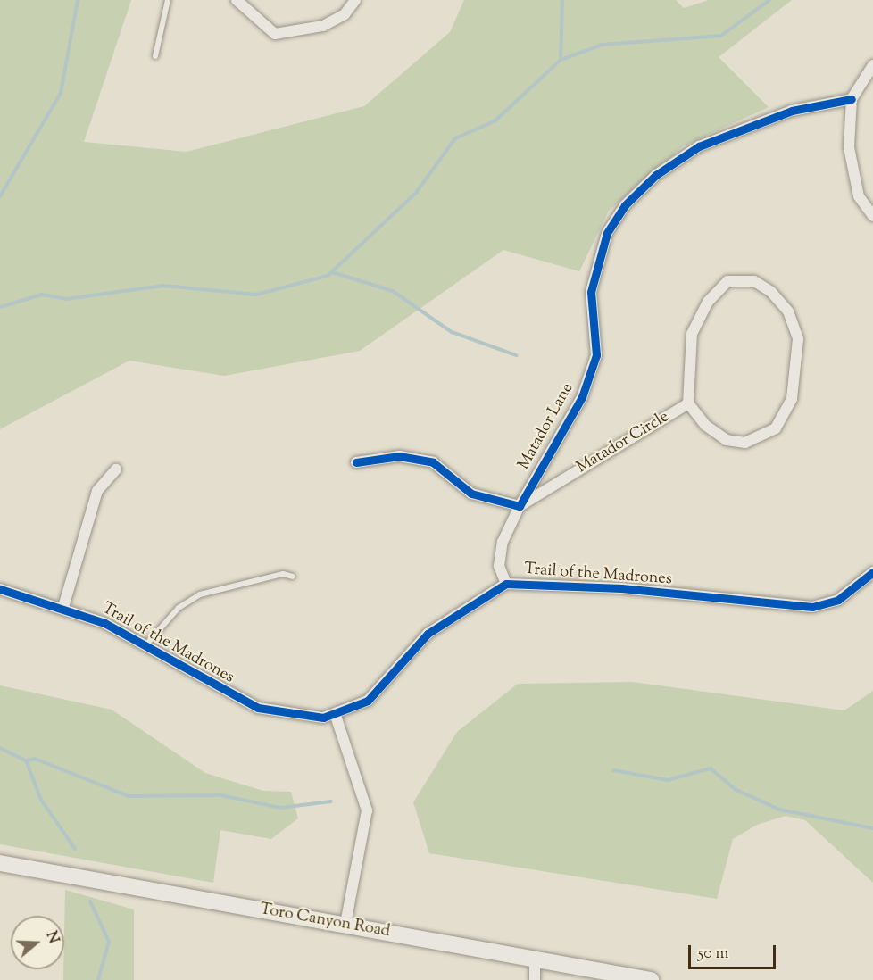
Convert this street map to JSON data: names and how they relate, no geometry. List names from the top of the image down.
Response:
{
  "streets": {
    "street": [
      "Matador Lane",
      "Matador Circle",
      "Trail of the Madrones",
      "Toro Canyon Road"
    ]
  },
  "crossings": [
    ["Matador Lane", "Matador Circle"],
    ["Matador Lane", "Trail of the Madrones"]
  ],
  "scale_bar": "50 m",
  "north": "right"
}
